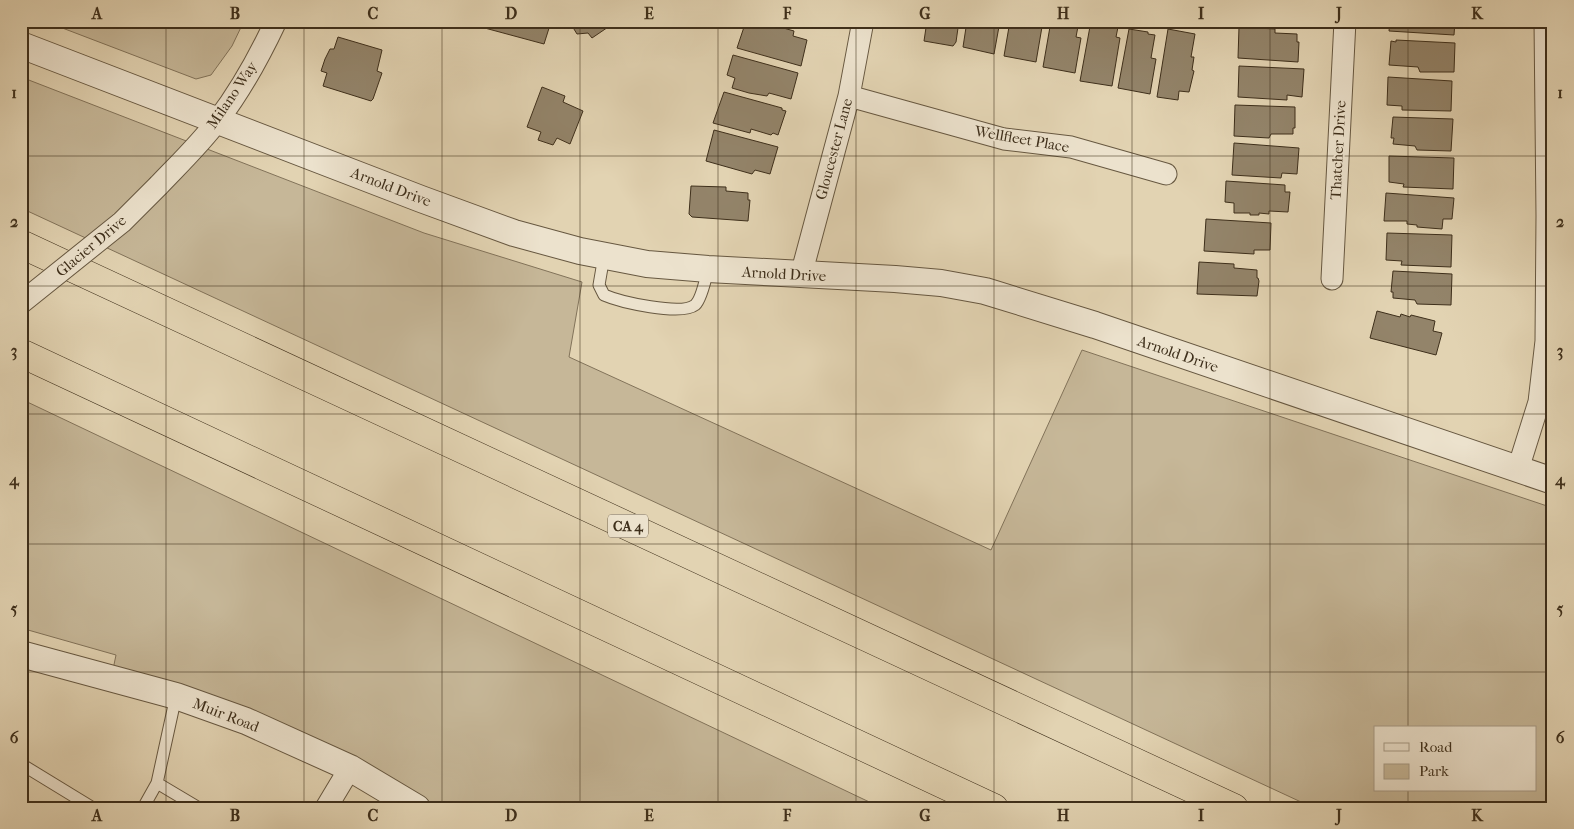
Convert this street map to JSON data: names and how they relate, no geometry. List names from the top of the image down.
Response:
{
  "streets": {
    "highway": ["CA 4"],
    "street": [
      "Milano Way",
      "Wellfleet Place",
      "Gloucester Lane",
      "Thatcher Drive",
      "Arnold Drive",
      "Glacier Drive",
      "Muir Road"
    ]
  },
  "crossings": [
    ["Milano Way", "Arnold Drive"],
    ["Milano Way", "Glacier Drive"],
    ["Wellfleet Place", "Gloucester Lane"],
    ["Gloucester Lane", "Arnold Drive"]
  ],
  "legend": ["Road", "Park"],
  "grid": {
    "columns": [
      "A",
      "B",
      "C",
      "D",
      "E",
      "F",
      "G",
      "H",
      "I",
      "J",
      "K"
    ],
    "rows": [
      "1",
      "2",
      "3",
      "4",
      "5",
      "6"
    ]
  }
}
